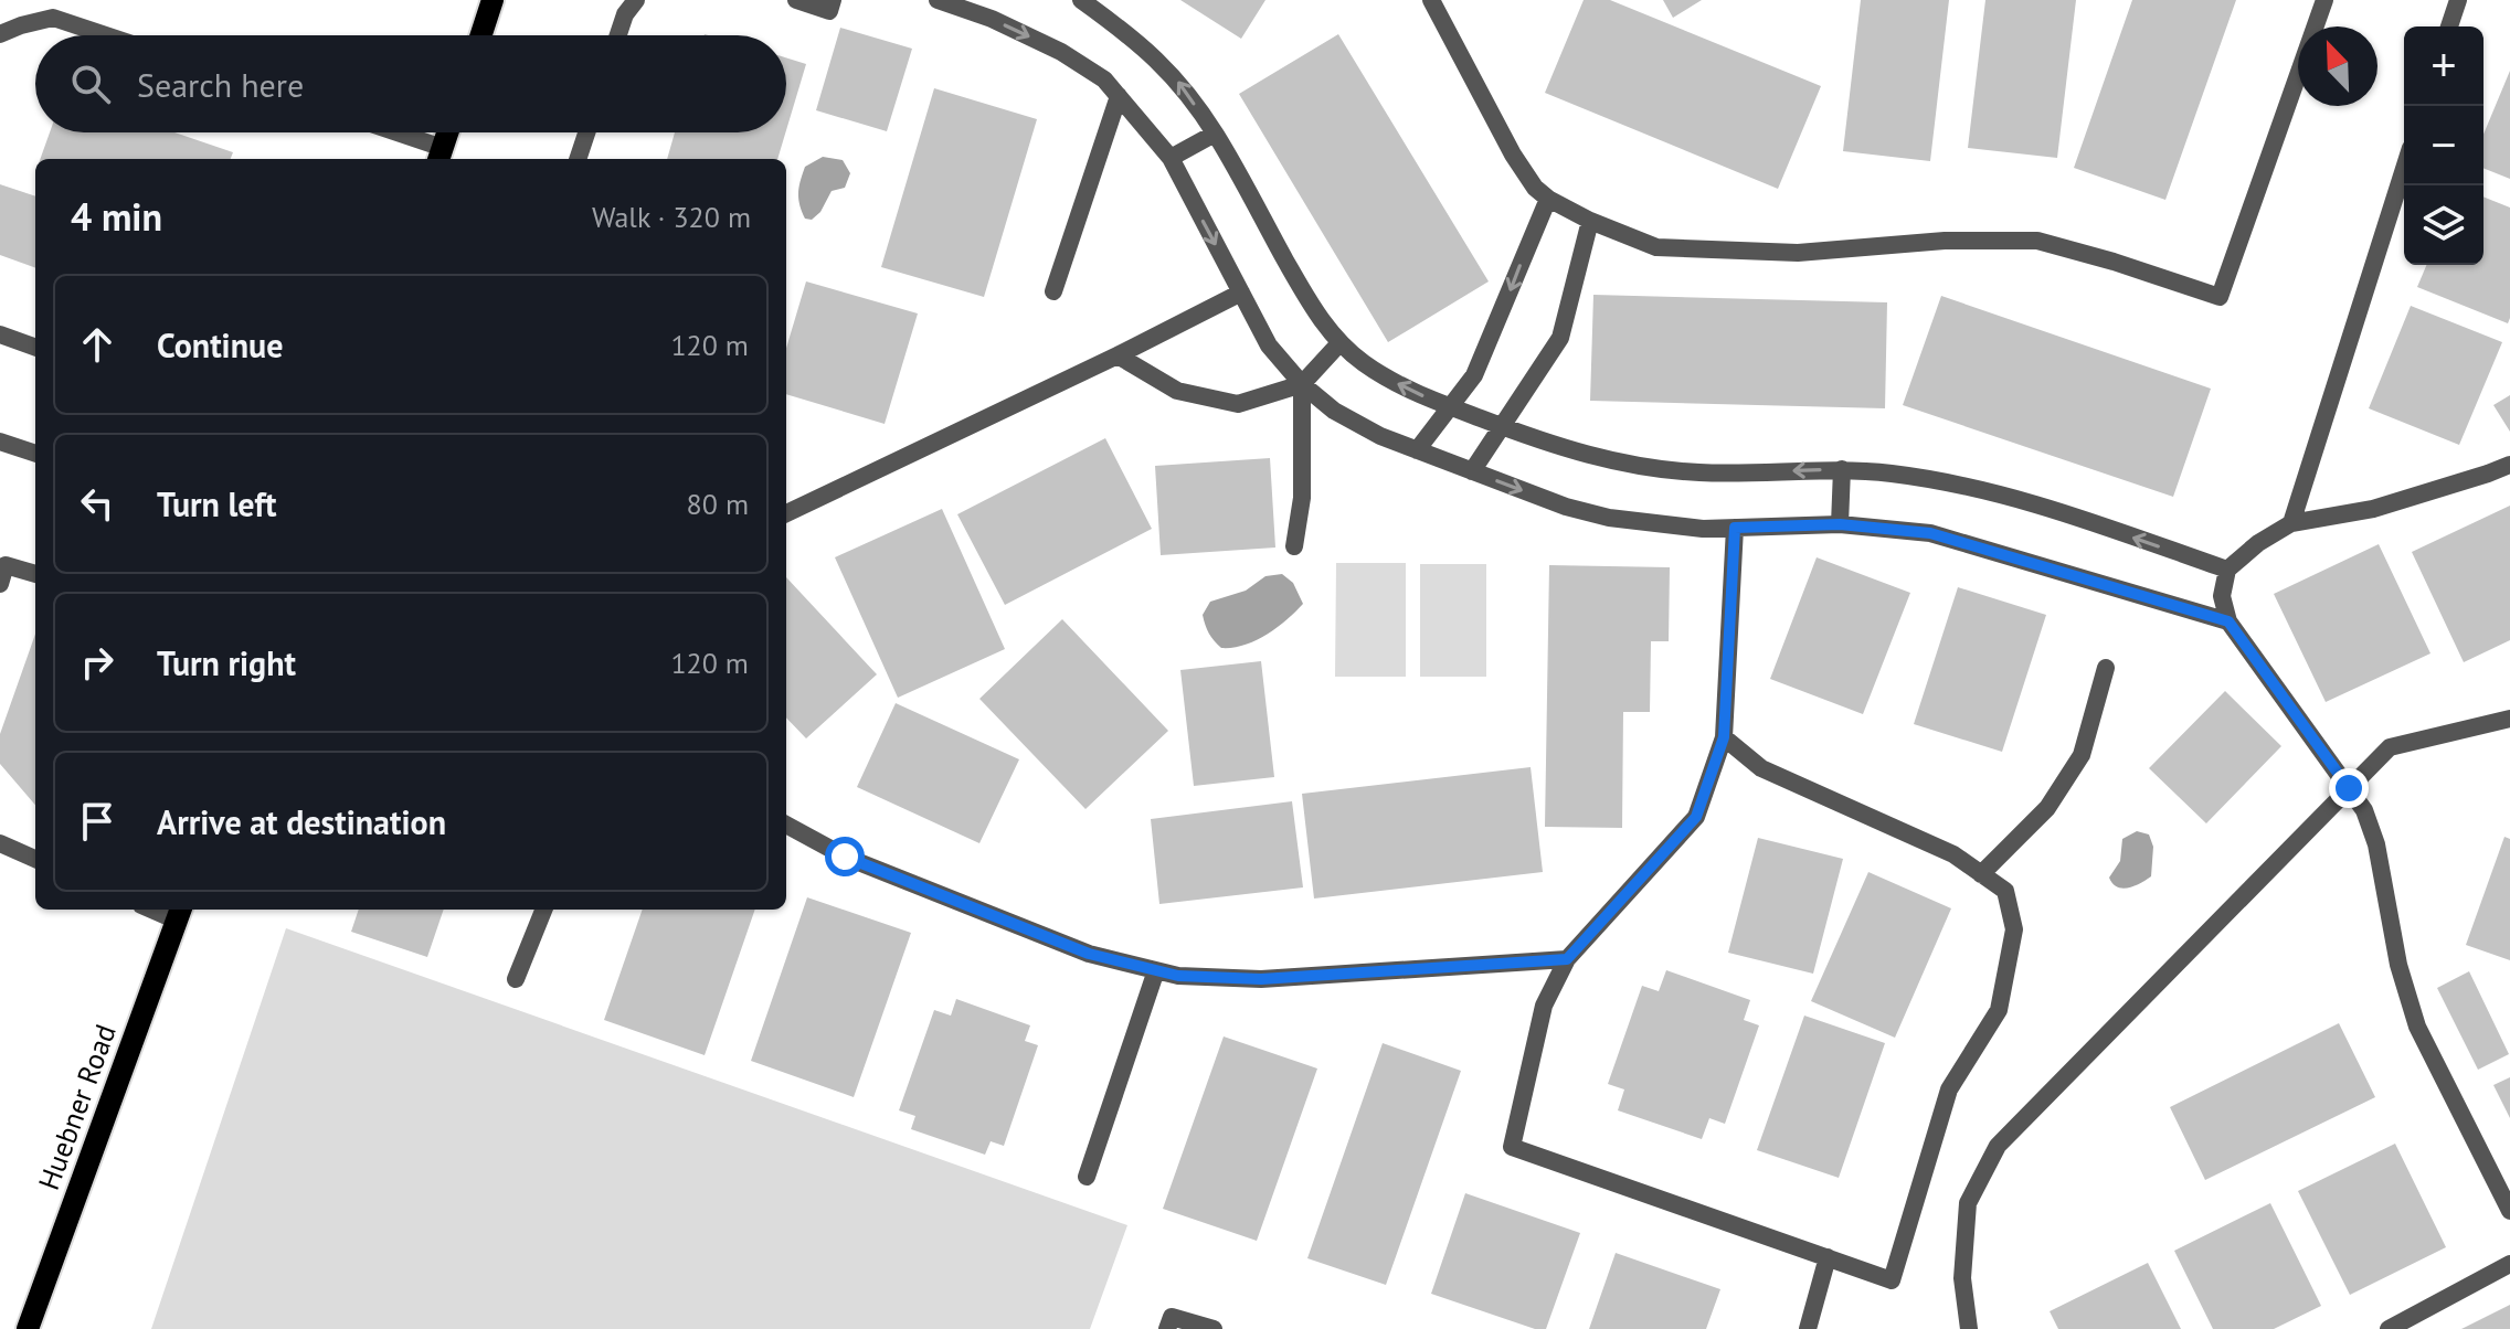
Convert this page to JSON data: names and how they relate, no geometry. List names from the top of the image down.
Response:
{
  "streets": {
    "main road": ["Huebner Road"]
  },
  "north": "top left",
  "page": {
    "map_buttons": ["+", "−"],
    "search": "Search here",
    "heading": ["4 min", "Walk · 320 m"],
    "list": [
      ["Continue", "120 m"],
      ["Turn left", "80 m"],
      ["Turn right", "120 m"],
      "Arrive at destination"
    ]
  }
}
